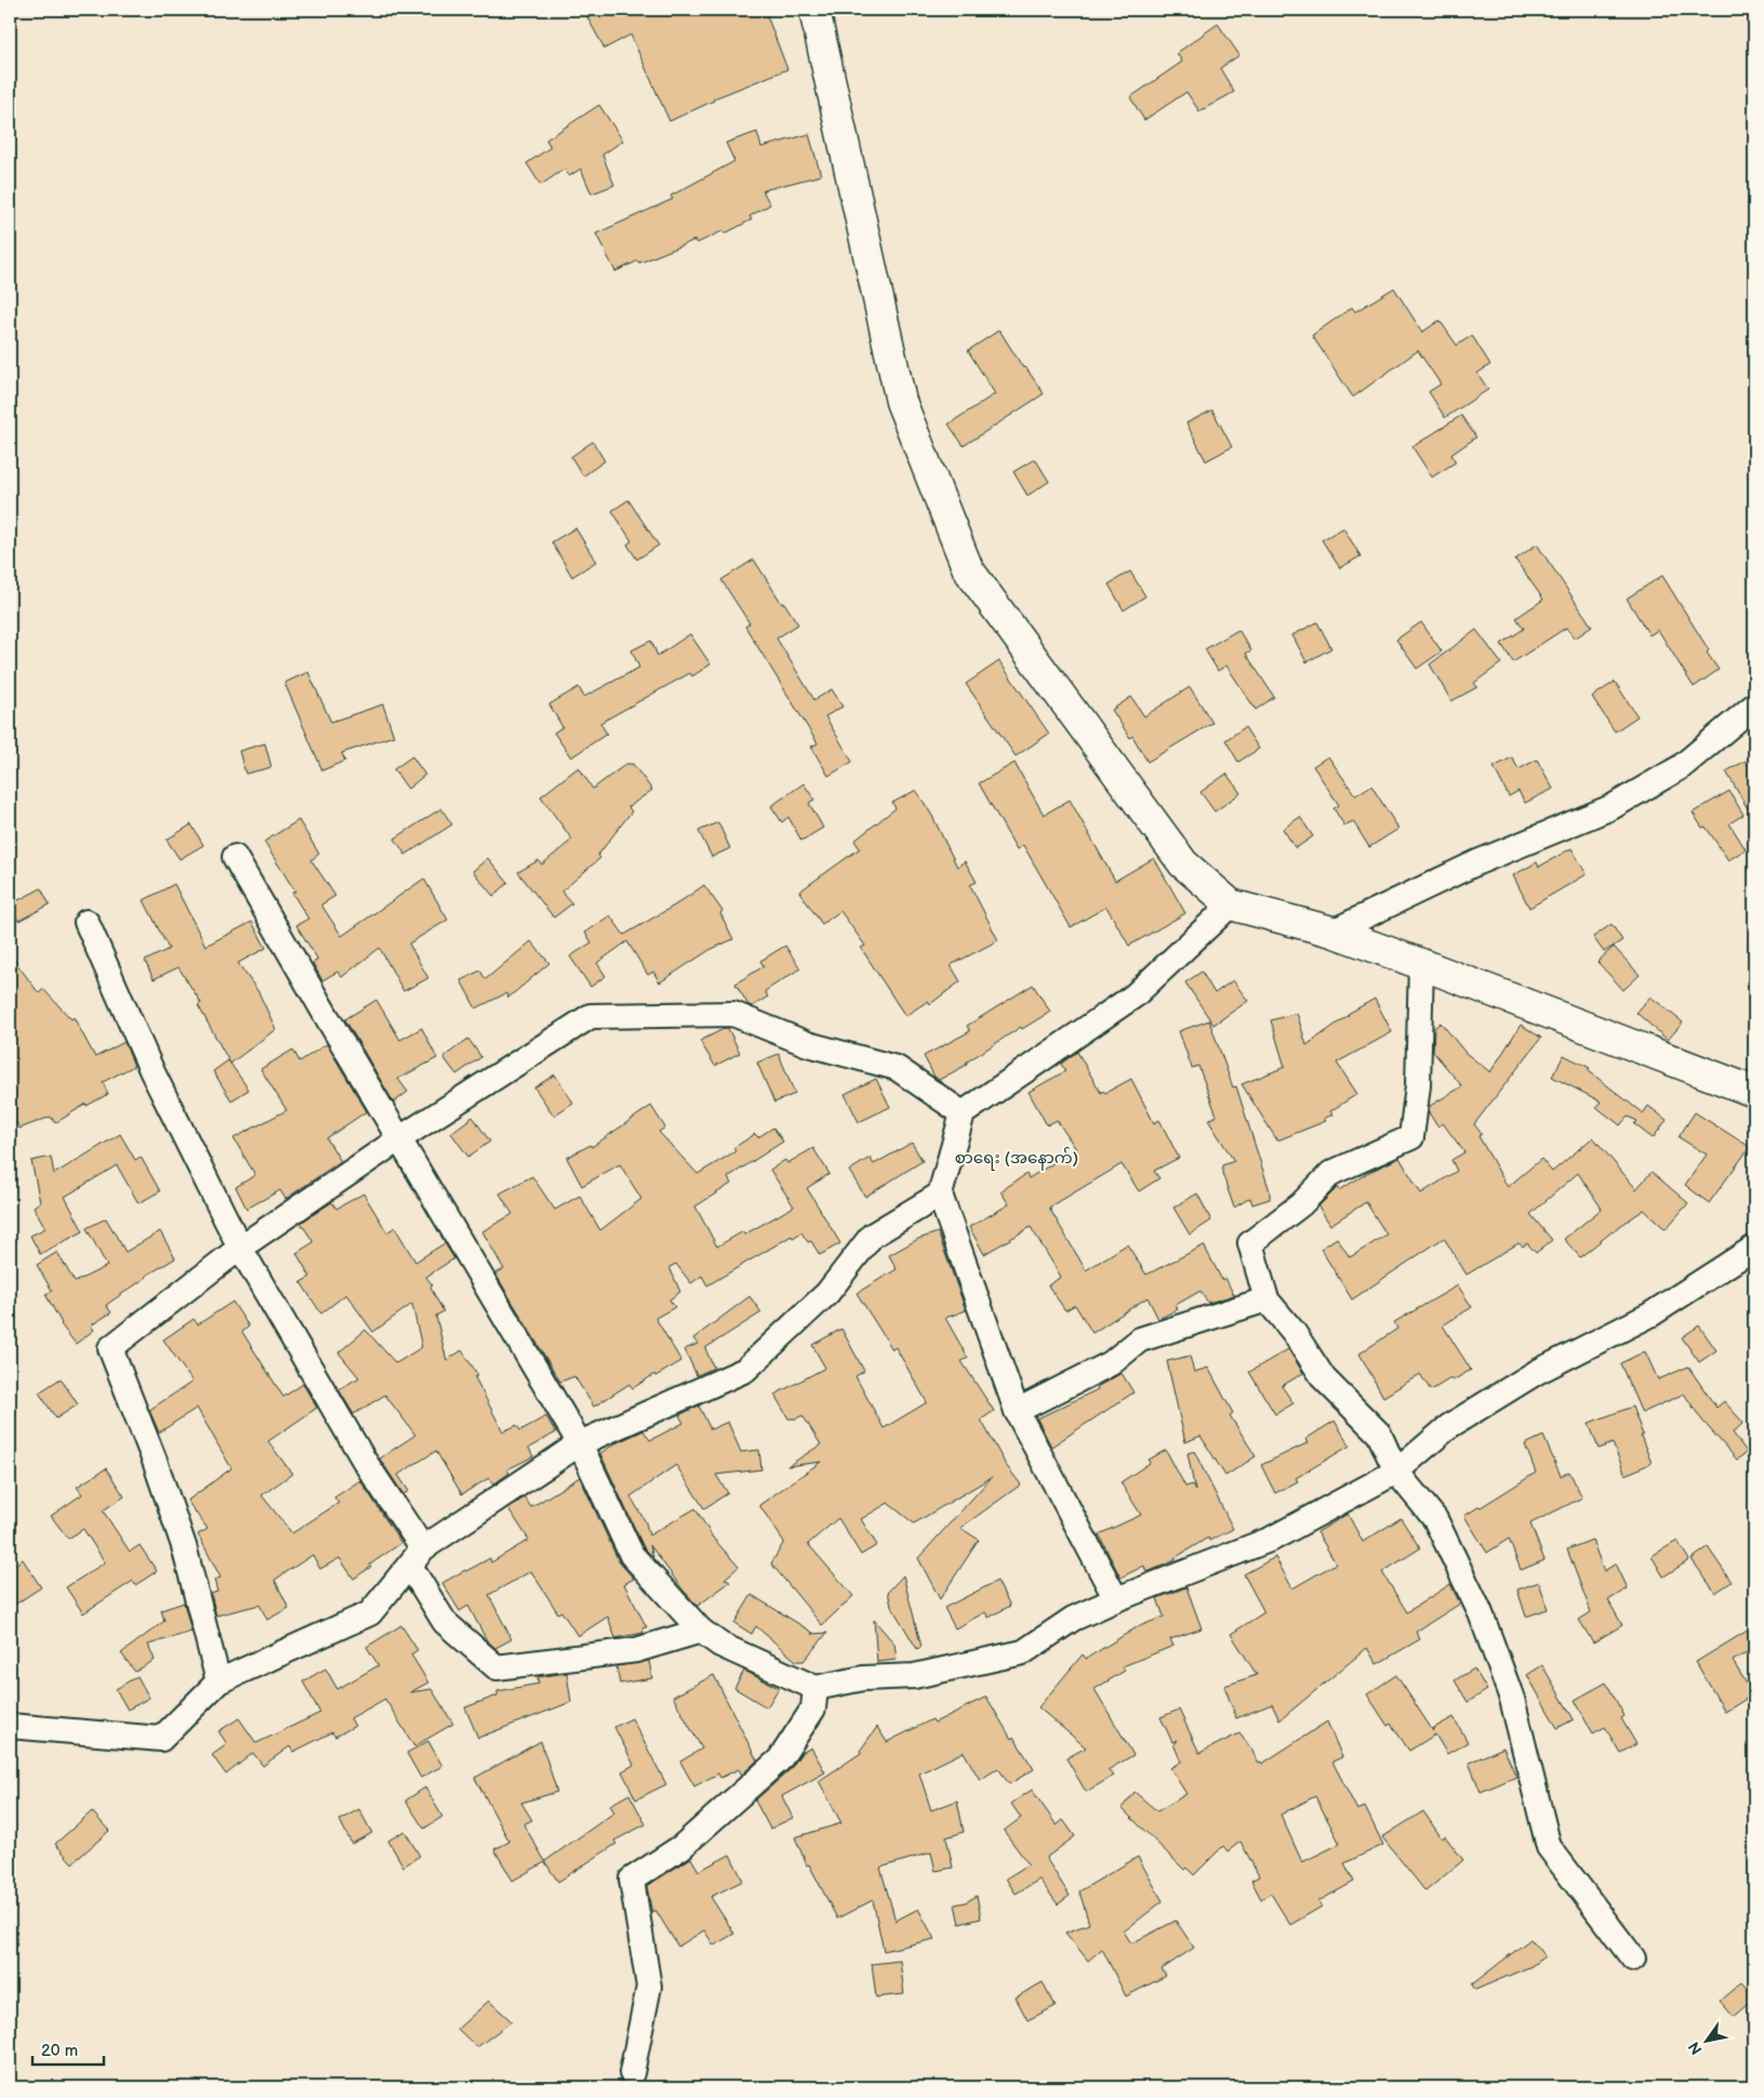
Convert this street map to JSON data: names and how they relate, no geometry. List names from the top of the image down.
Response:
{
  "districts": ["စာရေး (အနောက်)"],
  "scale_bar": "20 m",
  "north": "bottom left"
}
